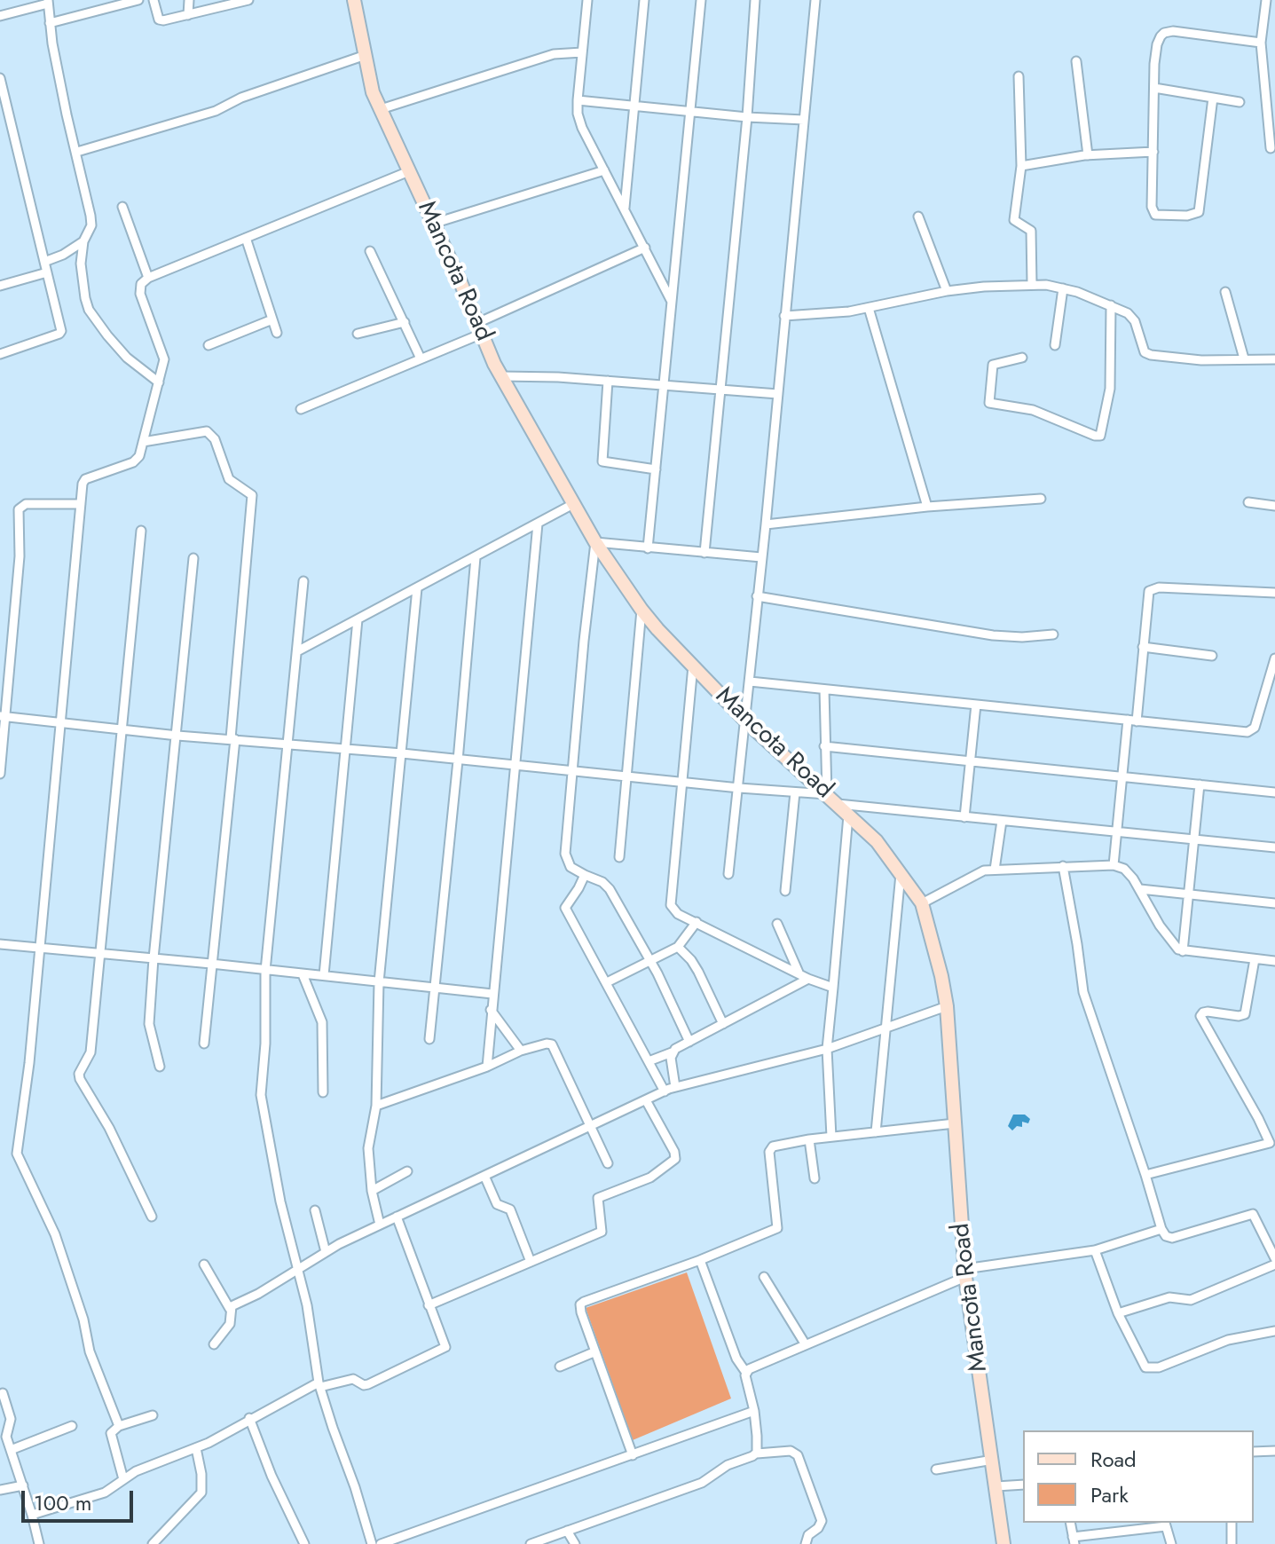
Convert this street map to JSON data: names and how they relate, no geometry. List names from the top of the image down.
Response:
{
  "streets": {
    "main road": ["Mancota Road"]
  },
  "legend": ["Road", "Park"],
  "scale_bar": "100 m"
}
